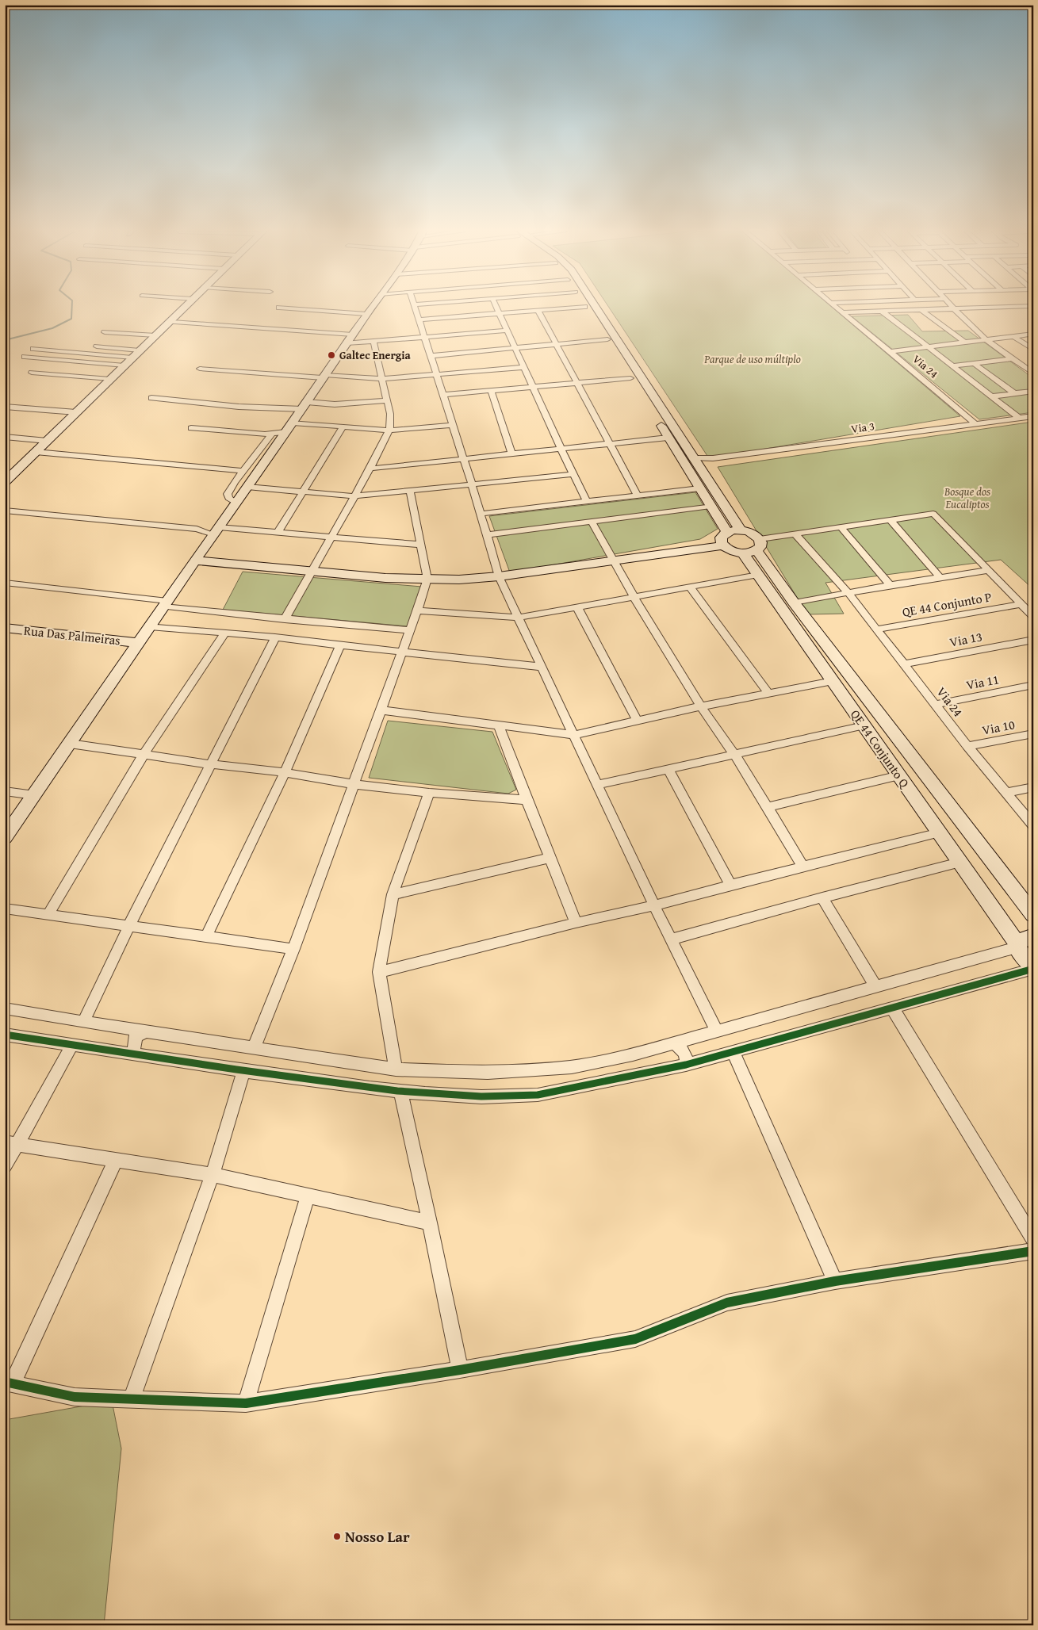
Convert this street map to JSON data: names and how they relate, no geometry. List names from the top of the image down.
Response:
{
  "streets": {
    "street": [
      "Via 24",
      "Via 3",
      "QE 44 Conjunto P",
      "Rua Das Palmeiras",
      "Via 13",
      "Via 11",
      "Via 10",
      "QE 44 Conjunto Q"
    ]
  },
  "crossings": [
    ["Via 24", "Via 3"],
    ["Via 24", "QE 44 Conjunto P"],
    ["Via 24", "Via 13"],
    ["Via 24", "Via 11"],
    ["Via 24", "Via 10"]
  ],
  "parks": ["Parque de uso múltiplo", "Bosque dos Eucaliptos"],
  "places": ["Galtec Energia", "Nosso Lar"]
}
